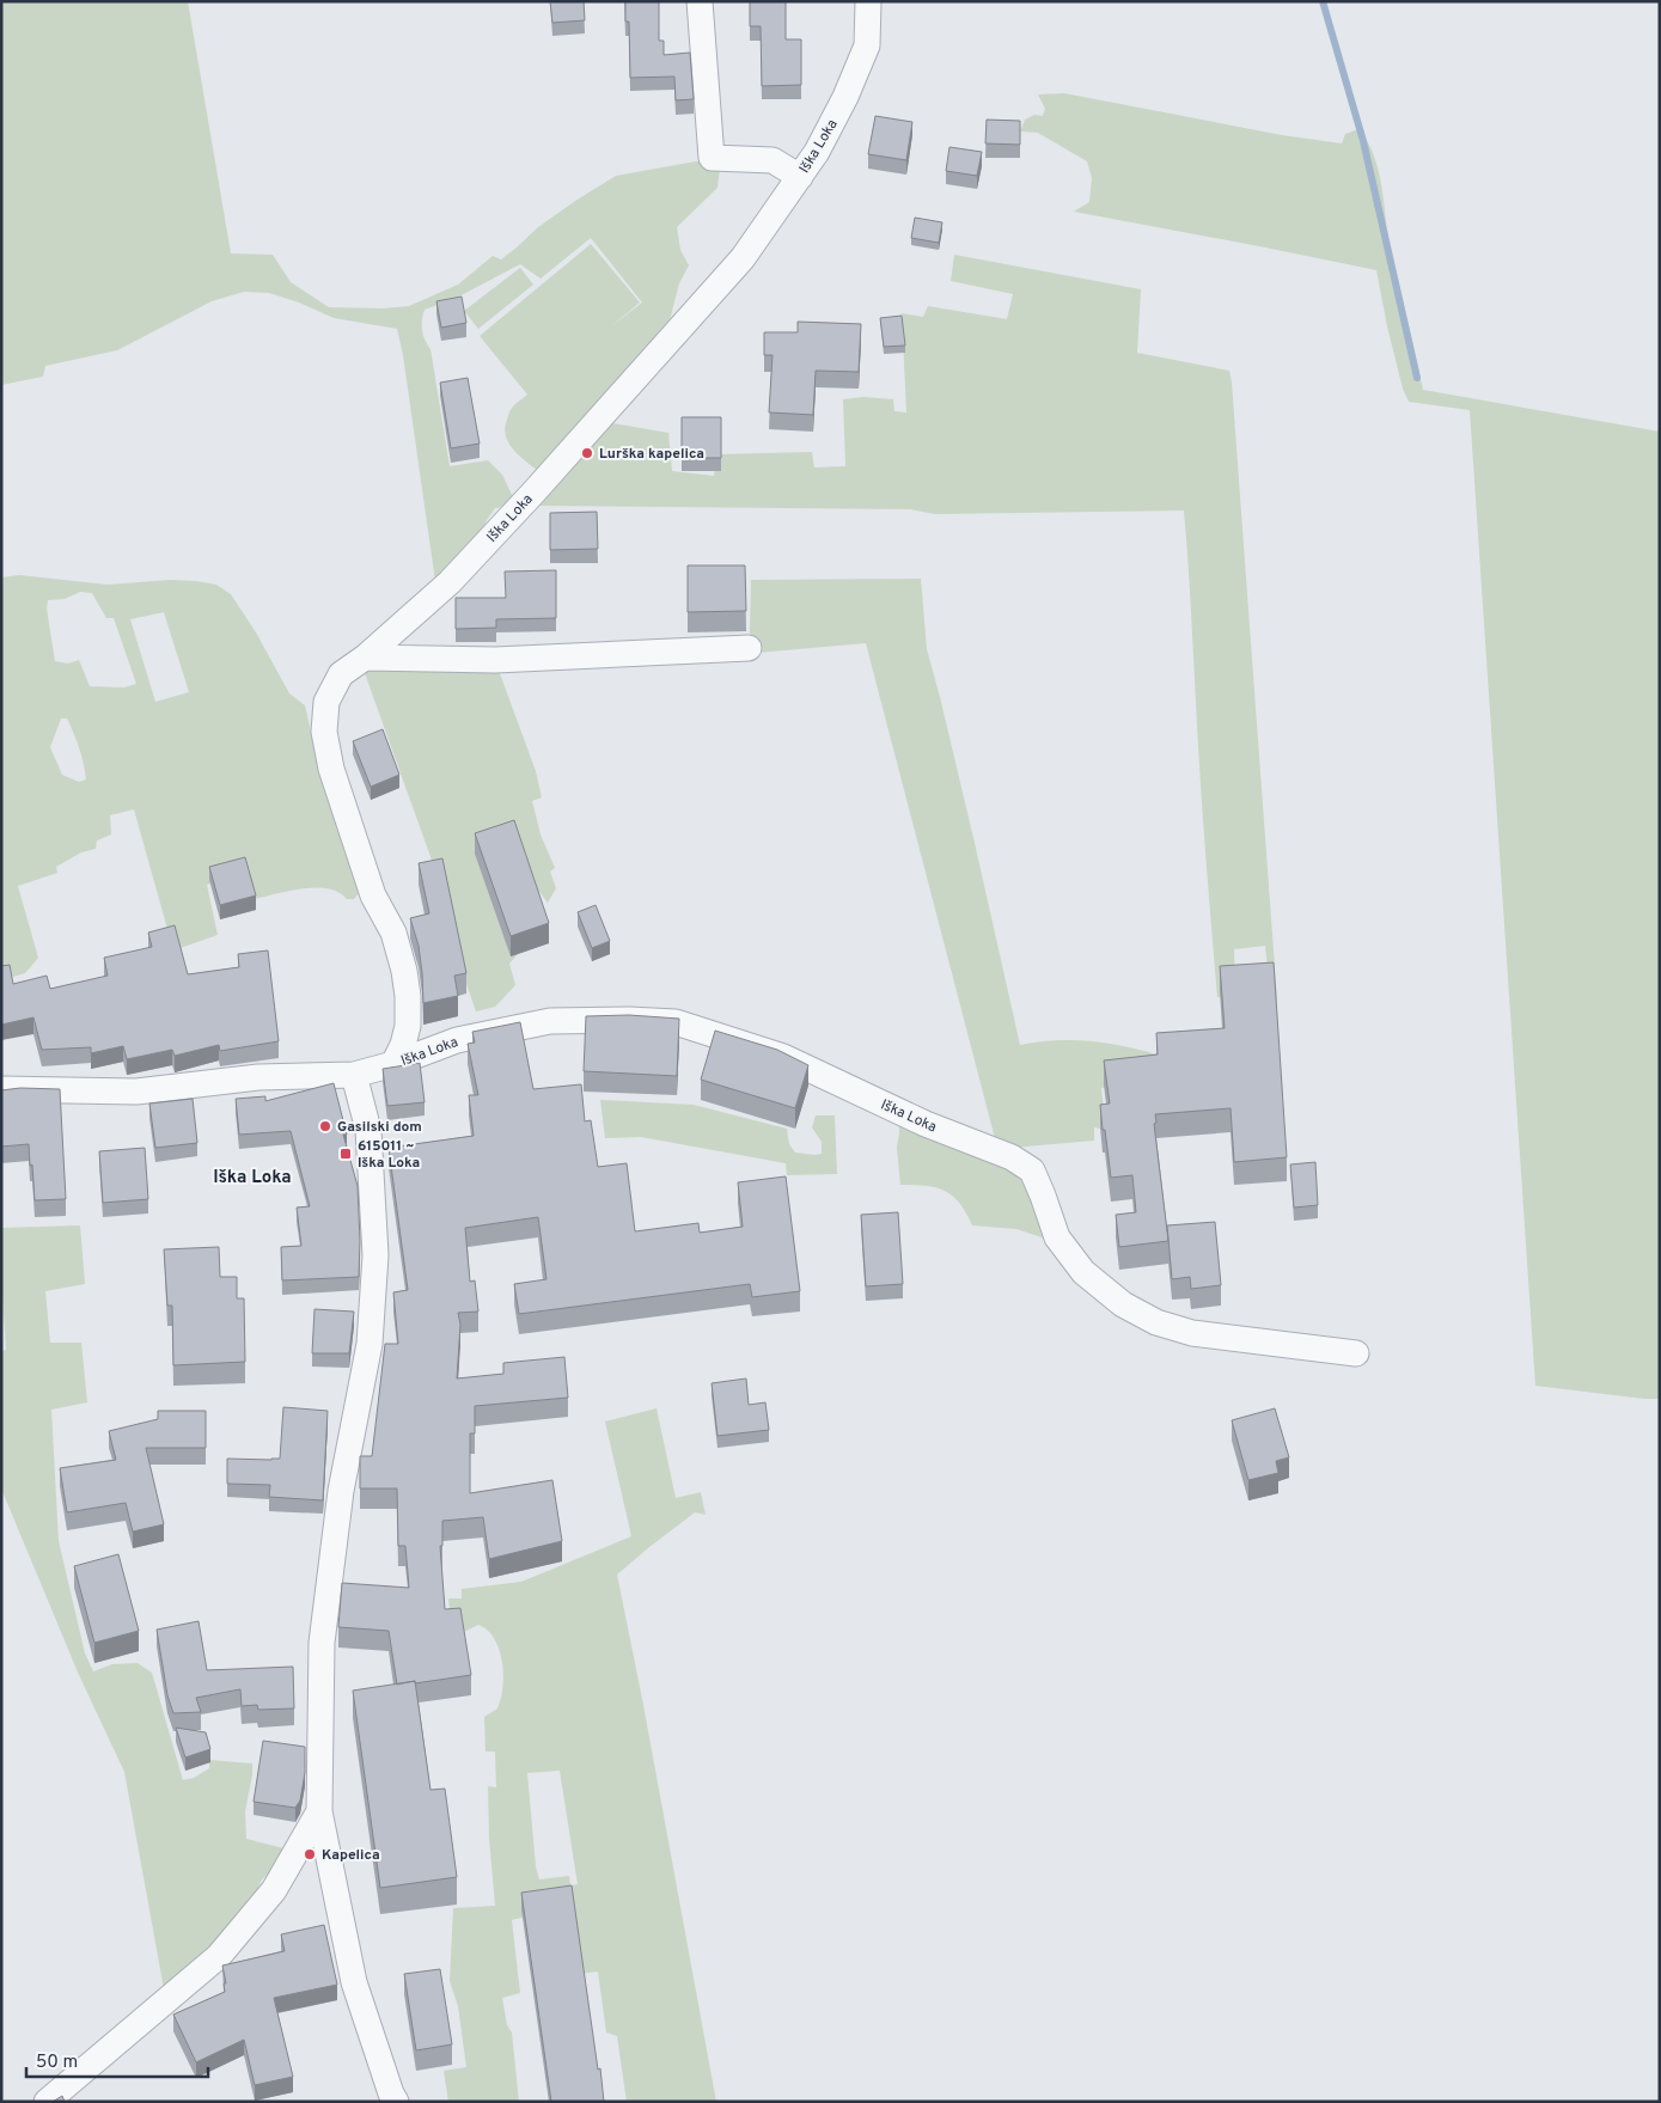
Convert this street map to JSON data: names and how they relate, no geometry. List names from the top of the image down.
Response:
{
  "streets": {
    "street": ["Iška Loka"]
  },
  "districts": ["Iška Loka"],
  "places": {
    "other": ["Lurška kapelica", "Gasilski dom", "Kapelica"],
    "transit": ["615011 ~ Iška Loka"]
  },
  "scale_bar": "50 m"
}
